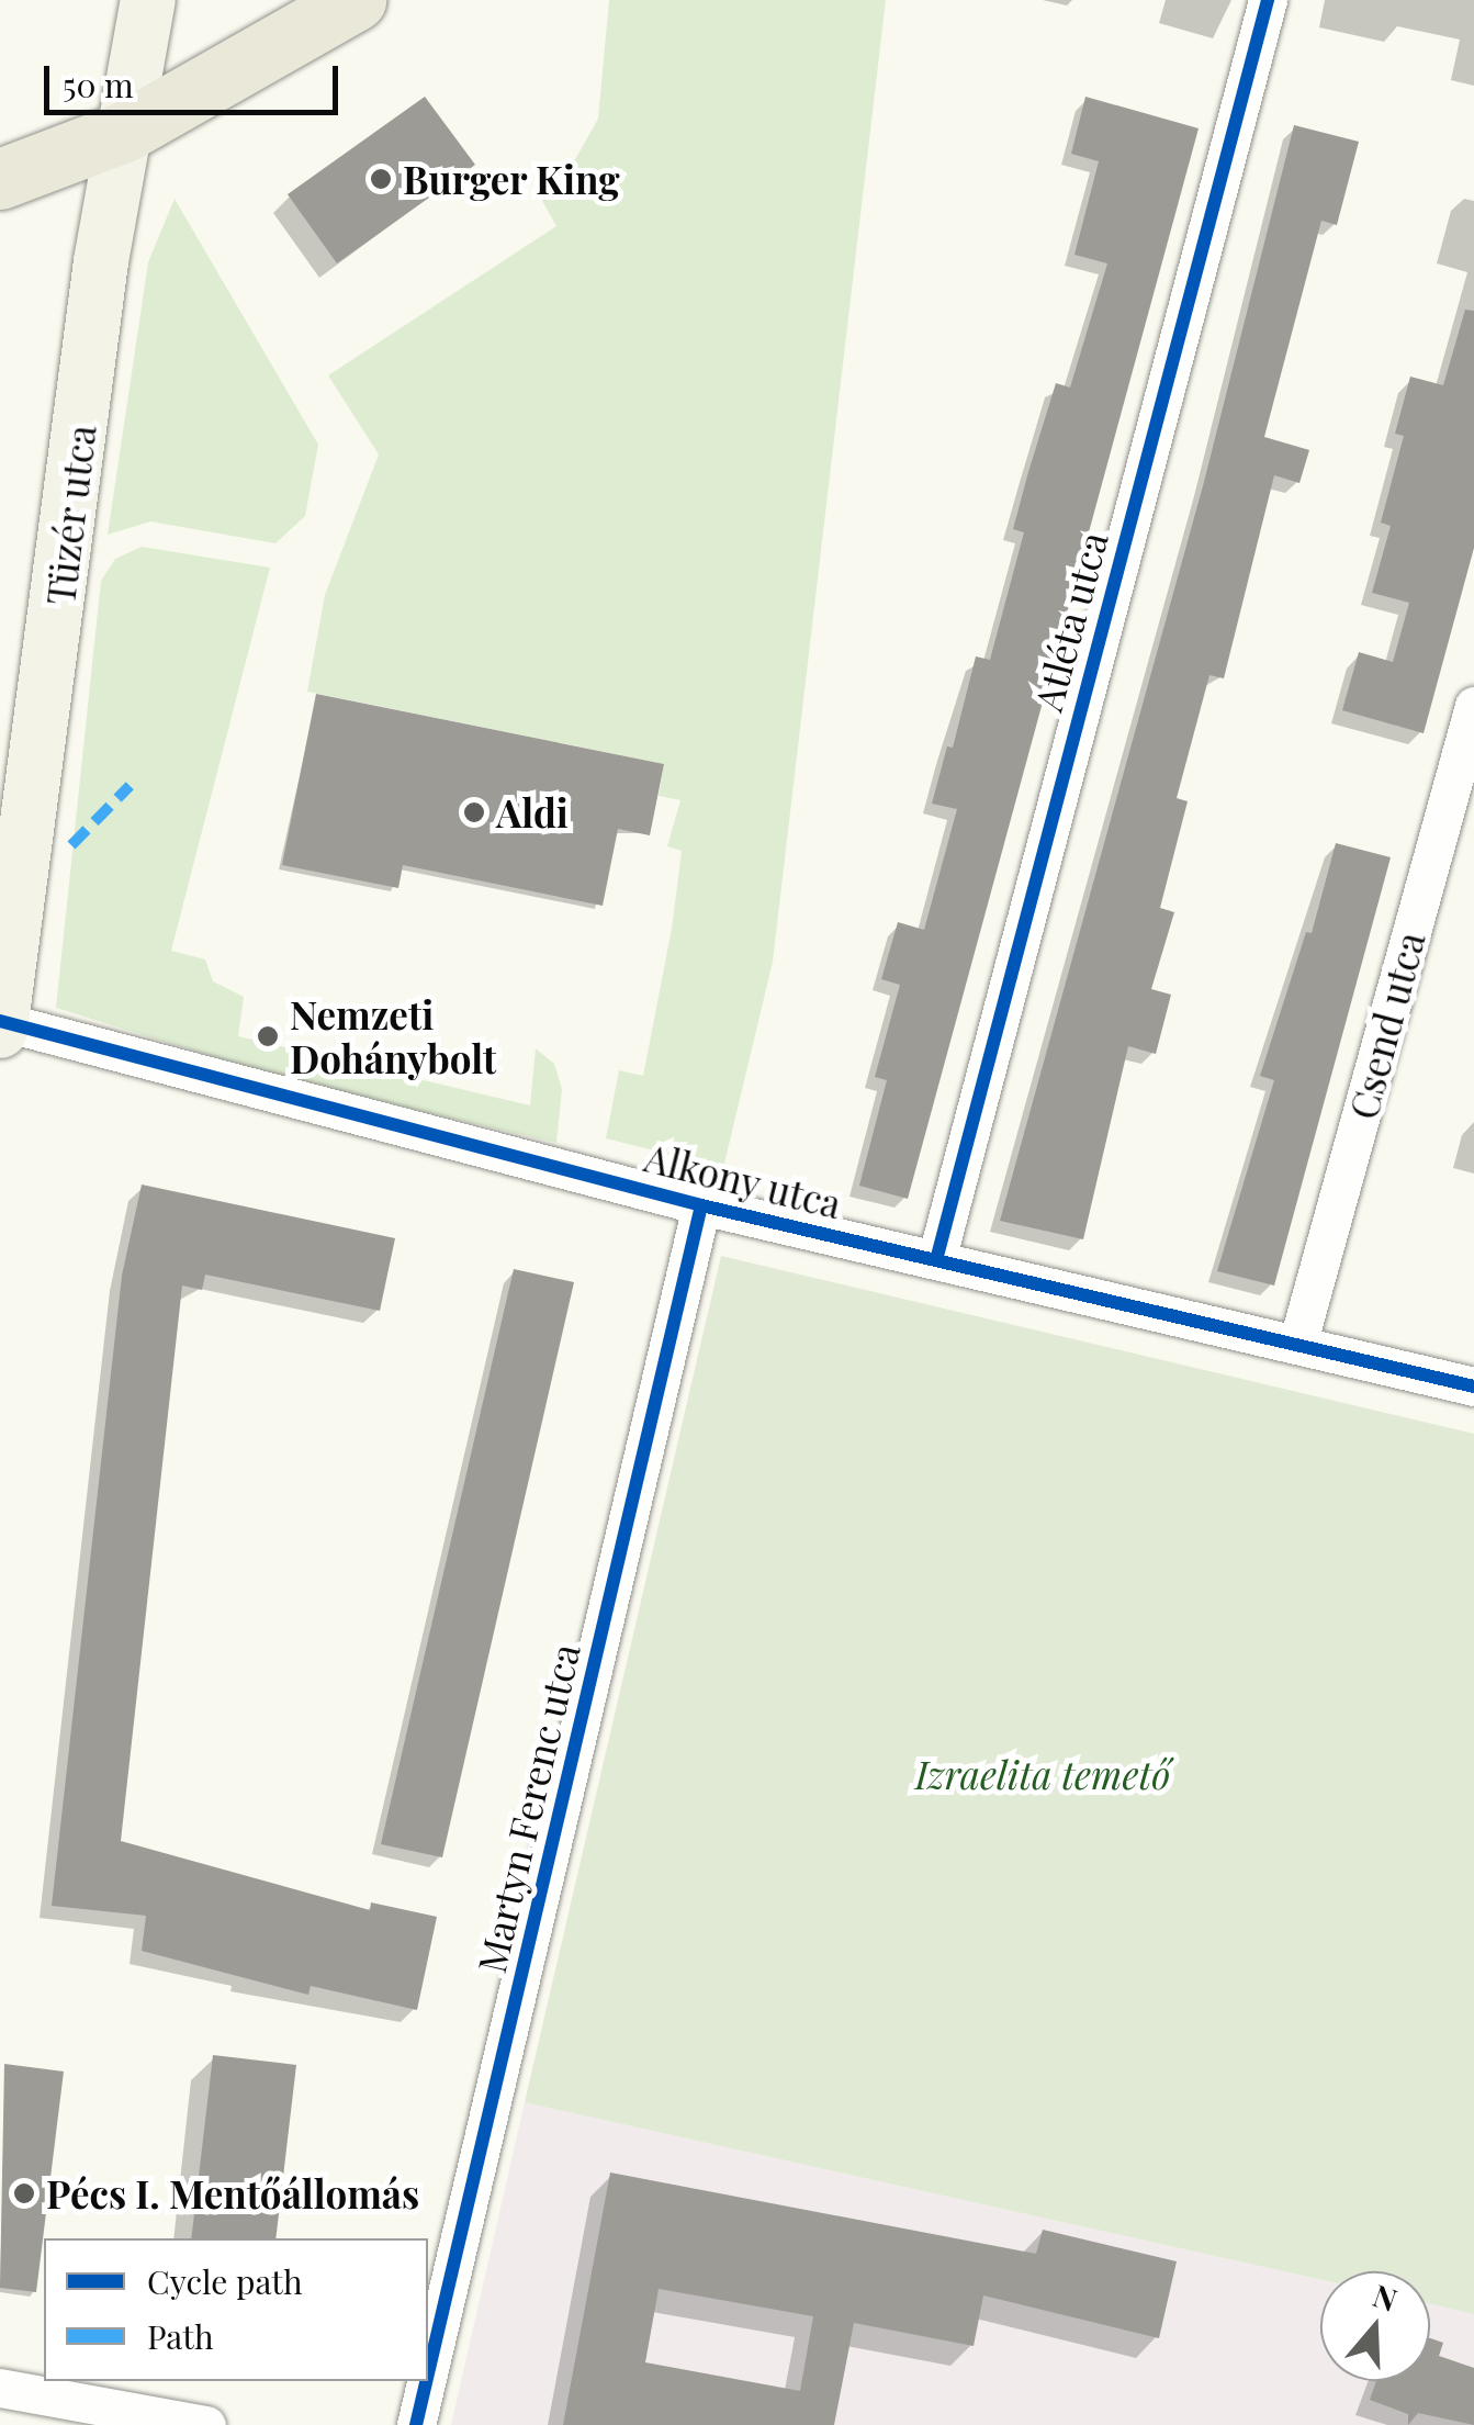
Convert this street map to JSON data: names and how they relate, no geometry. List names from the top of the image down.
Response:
{
  "streets": {
    "street": [
      "Tüzér utca",
      "Atléta utca",
      "Csend utca",
      "Alkony utca",
      "Martyn Ferenc utca"
    ]
  },
  "crossings": [
    ["Tüzér utca", "Alkony utca"],
    ["Atléta utca", "Alkony utca"],
    ["Csend utca", "Alkony utca"],
    ["Alkony utca", "Martyn Ferenc utca"]
  ],
  "parks": ["Izraelita temető"],
  "places": [
    "Burger King",
    "Aldi",
    "Nemzeti Dohánybolt",
    "Pécs I. Mentőállomás"
  ],
  "legend": ["Cycle path", "Path"],
  "scale_bar": "50 m",
  "north": "top"
}
